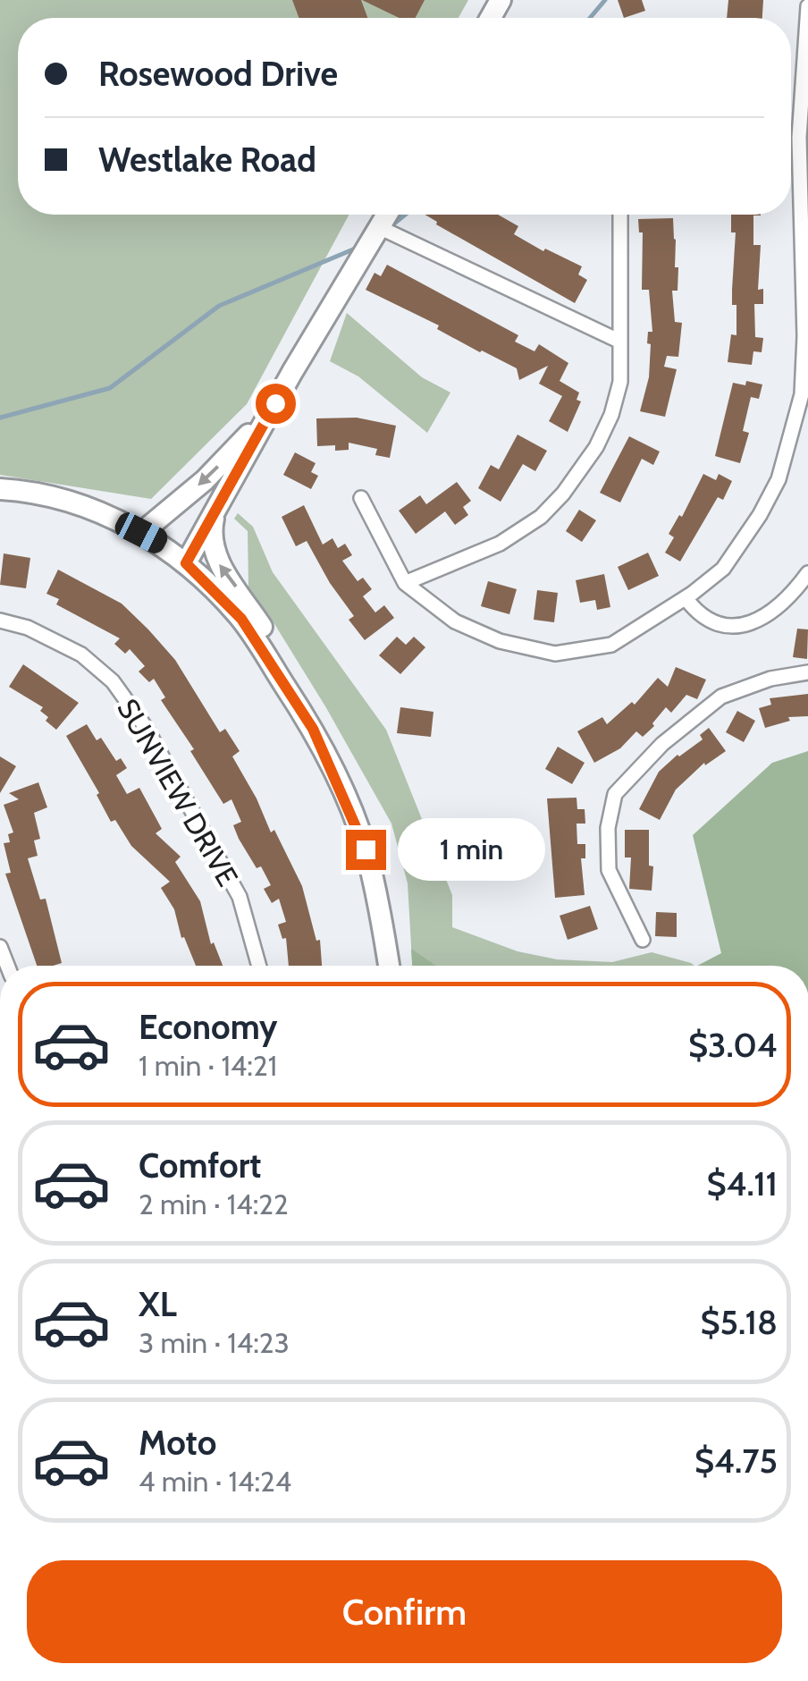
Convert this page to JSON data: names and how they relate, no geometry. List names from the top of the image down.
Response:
{
  "streets": {
    "street": ["SUNVIEW DRIVE"]
  },
  "page": {
    "banner": ["Rosewood Drive", "Westlake Road"],
    "bubble": "1 min",
    "list": [
      {
        "name": "Economy",
        "note": "1 min · 14:21",
        "value": "$3.04"
      },
      {
        "name": "Comfort",
        "note": "2 min · 14:22",
        "value": "$4.11"
      },
      {
        "name": "XL",
        "note": "3 min · 14:23",
        "value": "$5.18"
      },
      {
        "name": "Moto",
        "note": "4 min · 14:24",
        "value": "$4.75"
      }
    ],
    "buttons": "Confirm"
  }
}
